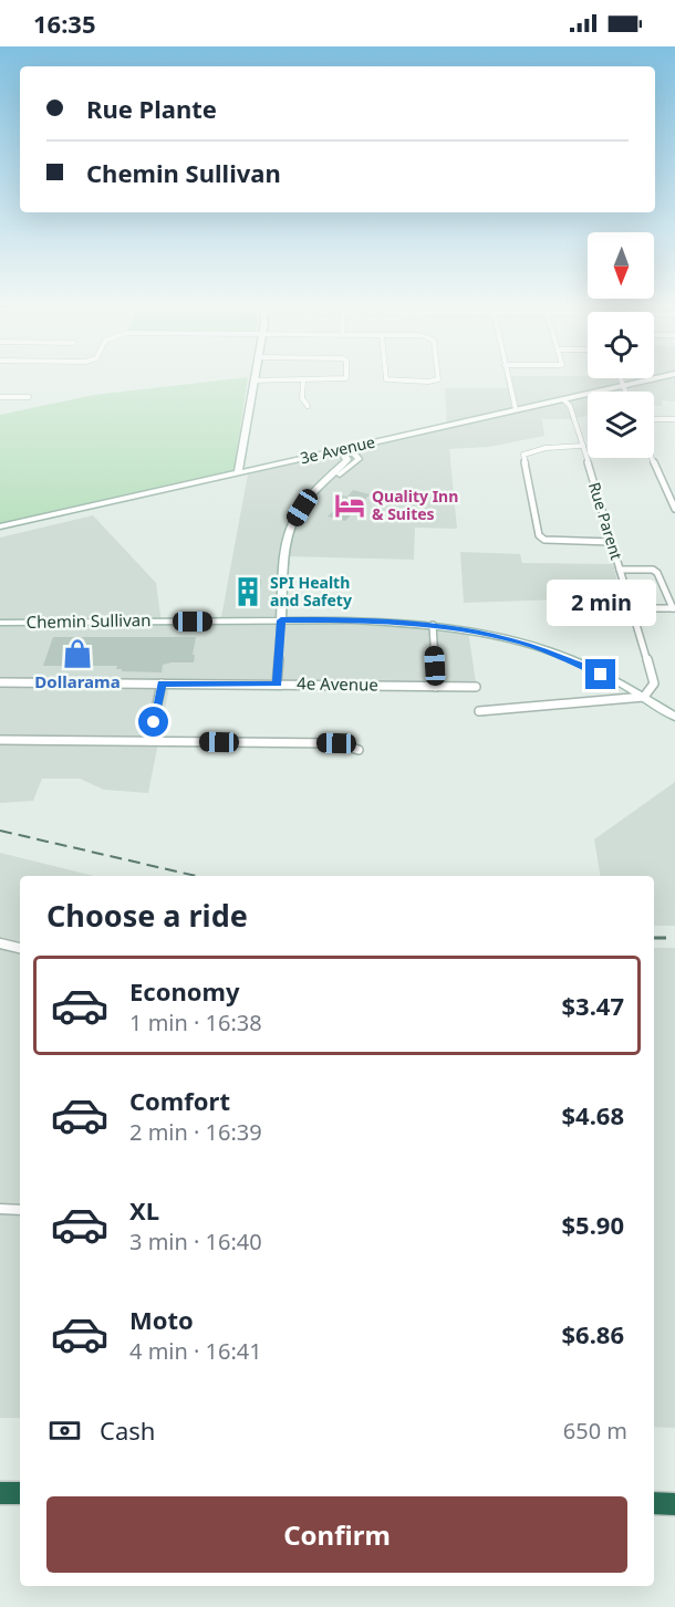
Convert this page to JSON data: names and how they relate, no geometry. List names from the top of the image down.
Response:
{
  "streets": {
    "main road": ["3e Avenue", "Chemin Sullivan"],
    "street": ["Rue Parent", "4e Avenue"]
  },
  "crossings": [
    ["3e Avenue", "Rue Parent"],
    ["Rue Parent", "Chemin Sullivan"]
  ],
  "places": {
    "hotel": ["Quality Inn & Suites"],
    "building": ["SPI Health and Safety"],
    "shop": ["Dollarama"]
  },
  "north": "bottom",
  "page": {
    "status": "16:35",
    "banner": ["Rue Plante", "Chemin Sullivan"],
    "bubble": "2 min",
    "heading": "Choose a ride",
    "list": [
      {
        "name": "Economy",
        "note": "1 min · 16:38",
        "value": "$3.47"
      },
      {
        "name": "Comfort",
        "note": "2 min · 16:39",
        "value": "$4.68"
      },
      {
        "name": "XL",
        "note": "3 min · 16:40",
        "value": "$5.90"
      },
      {
        "name": "Moto",
        "note": "4 min · 16:41",
        "value": "$6.86"
      }
    ],
    "pay": ["Cash", "650 m"],
    "buttons": "Confirm"
  }
}
